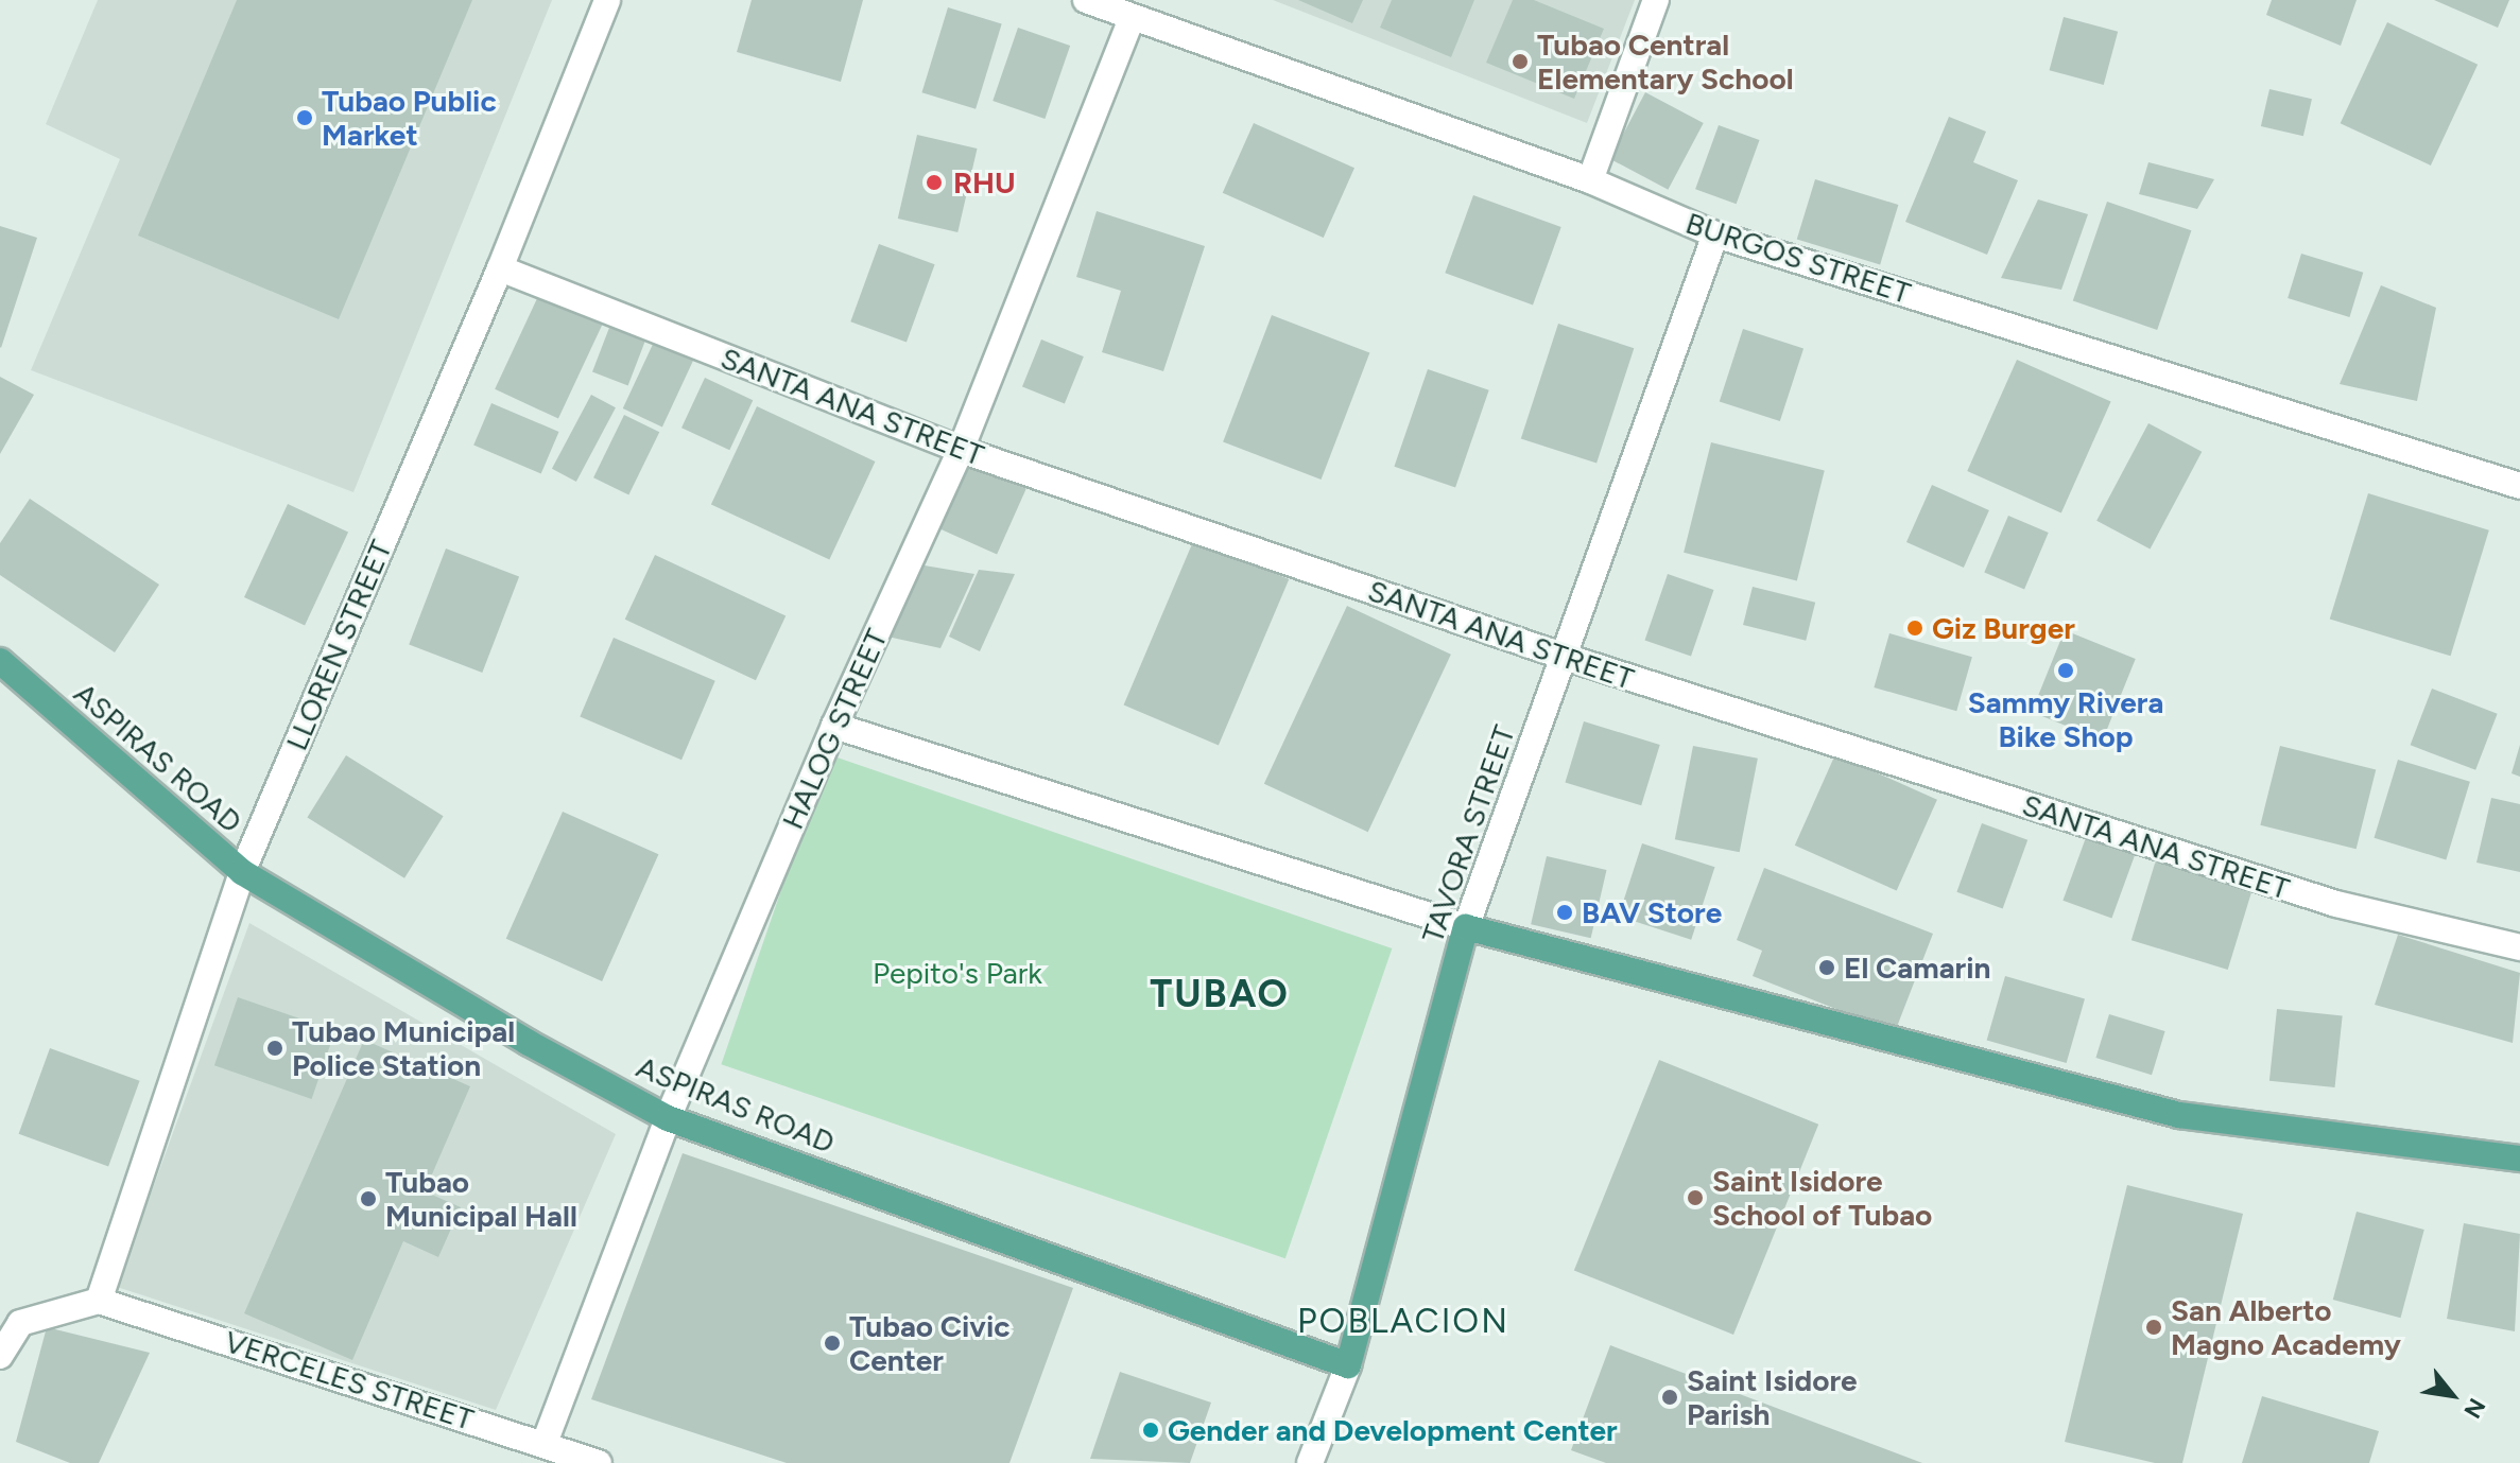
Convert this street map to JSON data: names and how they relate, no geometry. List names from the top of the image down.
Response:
{
  "streets": {
    "main road": ["ASPIRAS ROAD", "TAVORA STREET"],
    "street": [
      "BURGOS STREET",
      "SANTA ANA STREET",
      "LLOREN STREET",
      "HALOG STREET",
      "VERCELES STREET"
    ]
  },
  "crossings": [
    ["BURGOS STREET", "HALOG STREET"],
    ["BURGOS STREET", "TAVORA STREET"],
    ["SANTA ANA STREET", "LLOREN STREET"],
    ["SANTA ANA STREET", "HALOG STREET"],
    ["SANTA ANA STREET", "TAVORA STREET"],
    ["LLOREN STREET", "ASPIRAS ROAD"],
    ["LLOREN STREET", "VERCELES STREET"],
    ["HALOG STREET", "ASPIRAS ROAD"],
    ["HALOG STREET", "VERCELES STREET"],
    ["ASPIRAS ROAD", "TAVORA STREET"]
  ],
  "districts": ["TUBAO", "POBLACION"],
  "parks": ["Pepito's Park"],
  "places": [
    "Tubao Central Elementary School",
    "Tubao Public Market",
    "RHU",
    "Giz Burger",
    "Sammy Rivera Bike Shop",
    "BAV Store",
    "El Camarin",
    "Tubao Municipal Police Station",
    "Saint Isidore School of Tubao",
    "Tubao Municipal Hall",
    "San Alberto Magno Academy",
    "Tubao Civic Center",
    "Saint Isidore Parish",
    "Gender and Development Center"
  ],
  "north": "bottom right"
}
